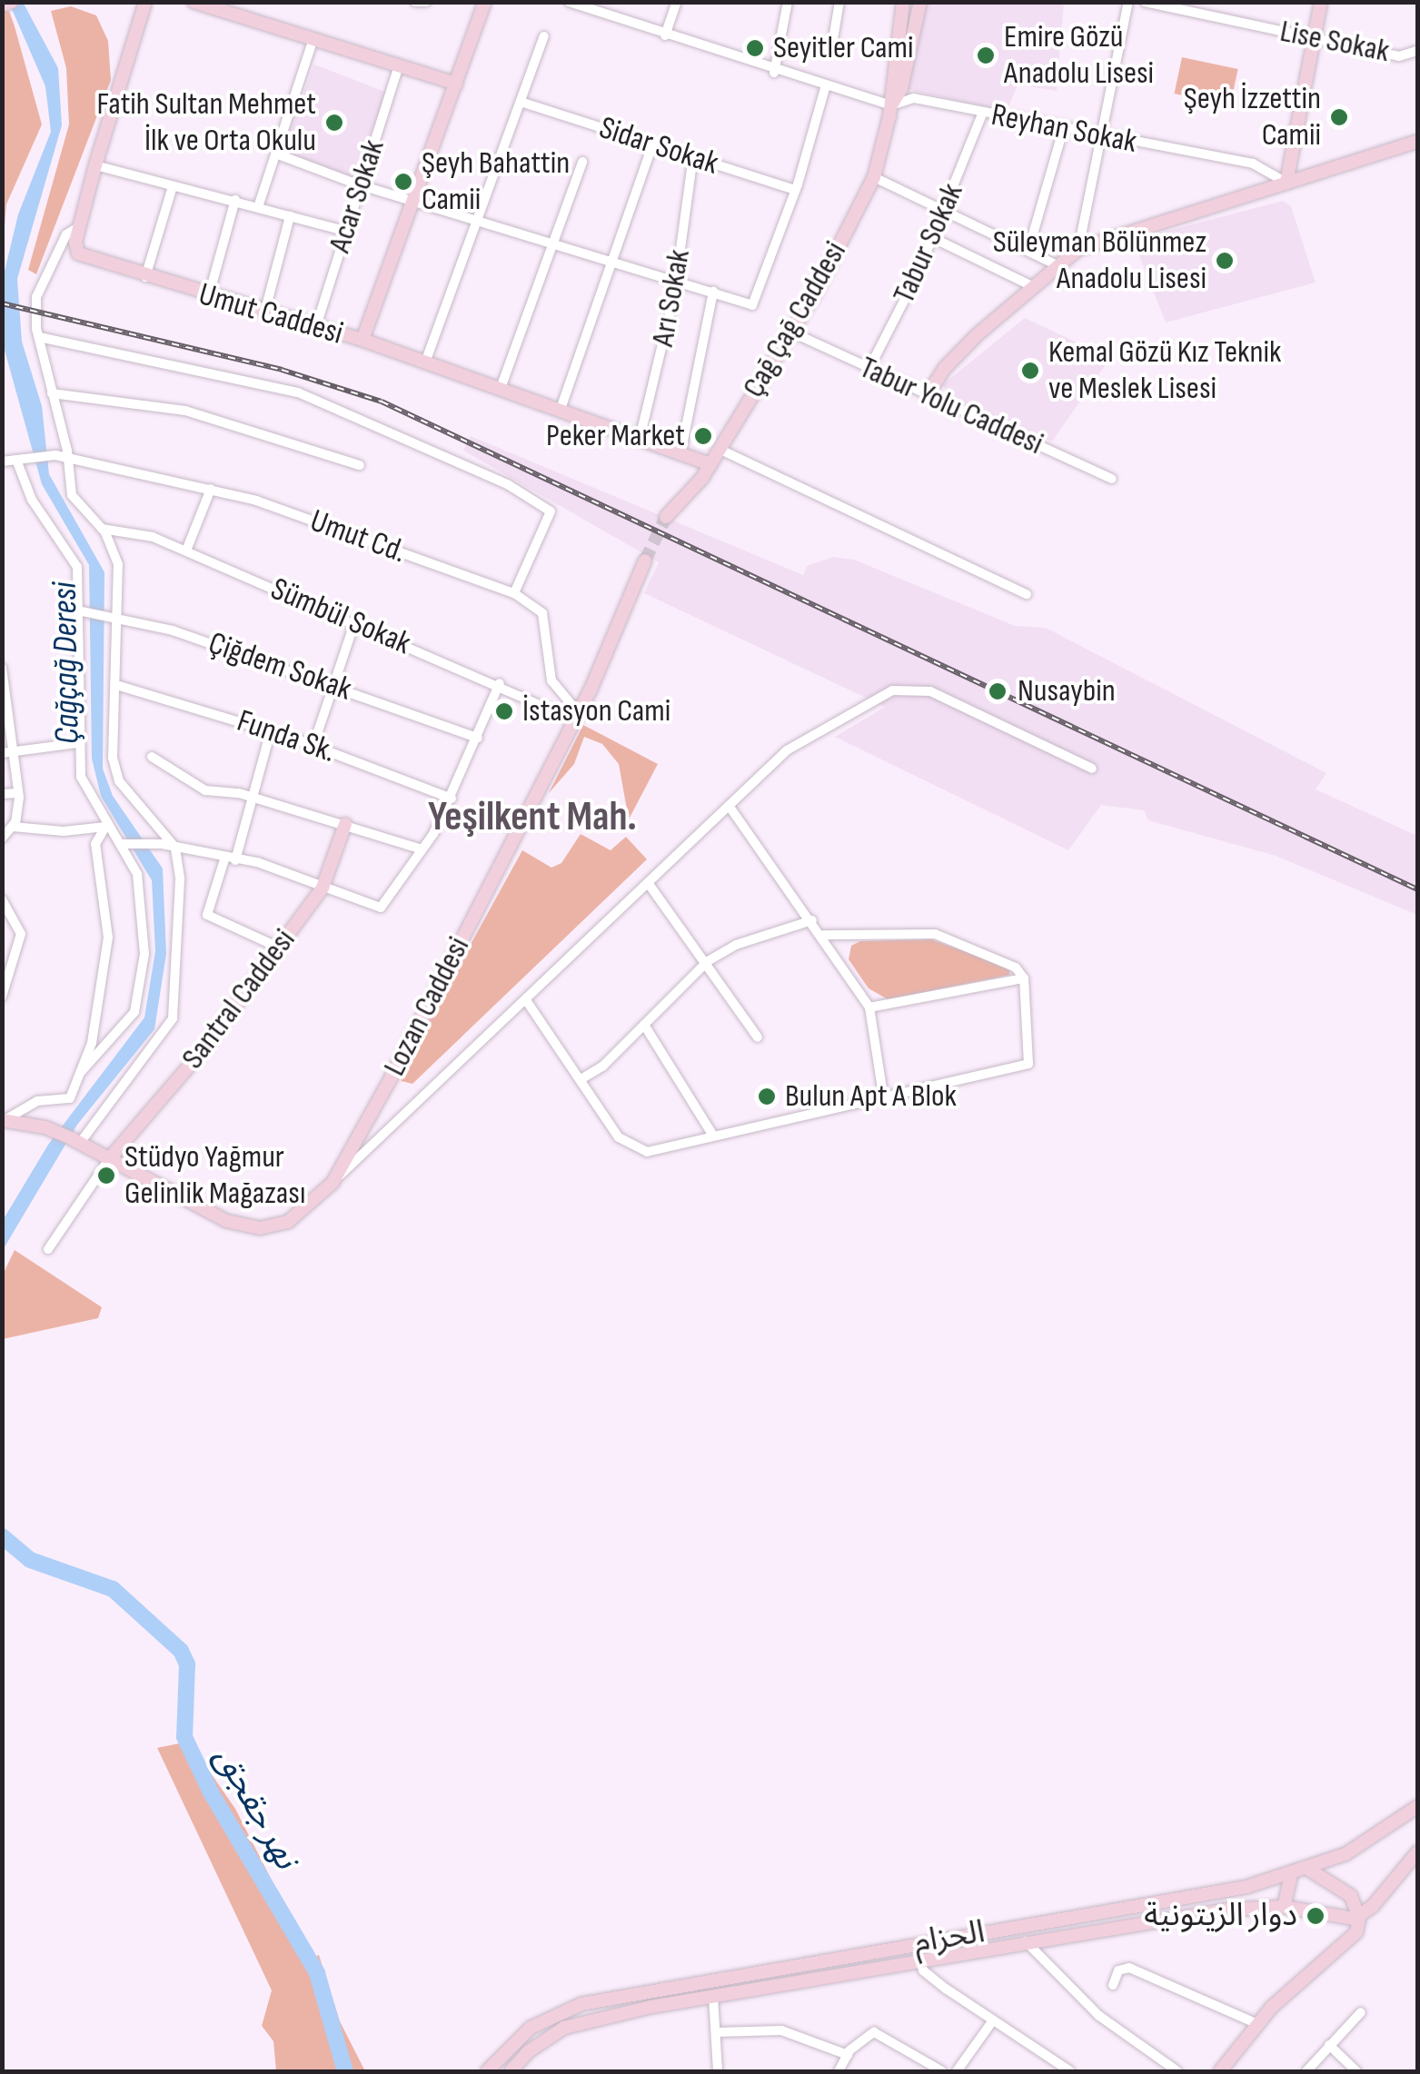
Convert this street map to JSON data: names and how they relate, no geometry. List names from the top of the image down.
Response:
{
  "streets": {
    "main road": [
      "Umut Caddesi",
      "Çağ Çağ Caddesi",
      "Santral Caddesi",
      "Lozan Caddesi",
      "الحزام"
    ],
    "street": [
      "Lise Sokak",
      "Reyhan Sokak",
      "Sidar Sokak",
      "Acar Sokak",
      "Tabur Sokak",
      "Arı Sokak",
      "Tabur Yolu Caddesi",
      "Umut Cd.",
      "Sümbül Sokak",
      "Çiğdem Sokak",
      "Funda Sk."
    ]
  },
  "crossings": [
    ["Reyhan Sokak", "Tabur Sokak"],
    ["Reyhan Sokak", "Çağ Çağ Caddesi"],
    ["Sidar Sokak", "Arı Sokak"],
    ["Acar Sokak", "Umut Caddesi"],
    ["Tabur Sokak", "Tabur Yolu Caddesi"],
    ["Arı Sokak", "Umut Caddesi"],
    ["Umut Caddesi", "Çağ Çağ Caddesi"],
    ["Çağ Çağ Caddesi", "Tabur Yolu Caddesi"],
    ["Umut Cd.", "Sümbül Sokak"],
    ["Umut Cd.", "Lozan Caddesi"],
    ["Sümbül Sokak", "Lozan Caddesi"],
    ["Santral Caddesi", "Lozan Caddesi"]
  ],
  "districts": ["Yeşilkent Mah."],
  "water": ["Çağçağ Deresi", "نهر جقجق"],
  "places": [
    "Seyitler Cami",
    "Emire Gözü Anadolu Lisesi",
    "Şeyh İzzettin Camii",
    "Fatih Sultan Mehmet İlk ve Orta Okulu",
    "Şeyh Bahattin Camii",
    "Süleyman Bölünmez Anadolu Lisesi",
    "Kemal Gözü Kız Teknik ve Meslek Lisesi",
    "Peker Market",
    "Nusaybin",
    "İstasyon Cami",
    "Bulun Apt A Blok",
    "Stüdyo Yağmur Gelinlik Mağazası",
    "دوار الزيتونية"
  ]
}
